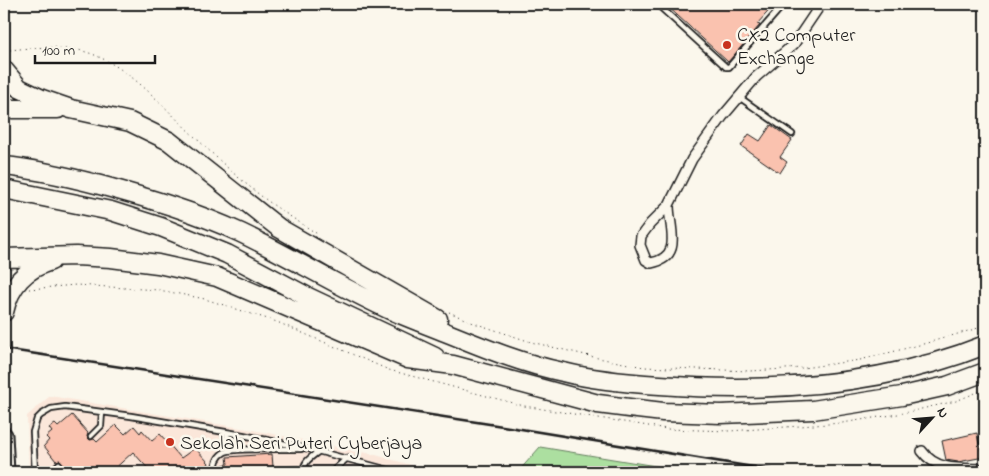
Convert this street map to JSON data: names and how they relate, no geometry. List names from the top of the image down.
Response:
{
  "places": ["CX2 Computer Exchange", "Sekolah Seri Puteri Cyberjaya"],
  "scale_bar": "100 m",
  "north": "top right"
}
